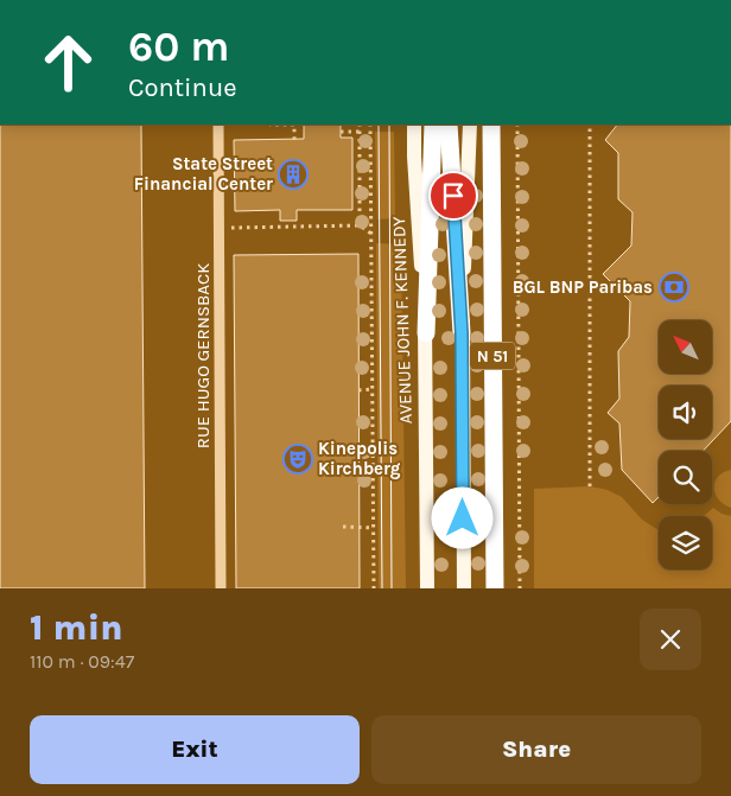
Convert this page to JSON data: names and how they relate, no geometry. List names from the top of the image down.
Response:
{
  "streets": {
    "highway": ["N 51"],
    "main road": ["AVENUE JOHN F. KENNEDY"],
    "street": ["RUE HUGO GERNSBACK"]
  },
  "places": {
    "building": ["State Street Financial Center"],
    "bank": ["BGL BNP Paribas"],
    "theatre": ["Kinepolis Kirchberg"]
  },
  "north": "top left",
  "page": {
    "turn": ["60 m", "Continue"],
    "heading": ["1 min", "110 m · 09:47"],
    "buttons": ["Exit", "Share"]
  }
}
